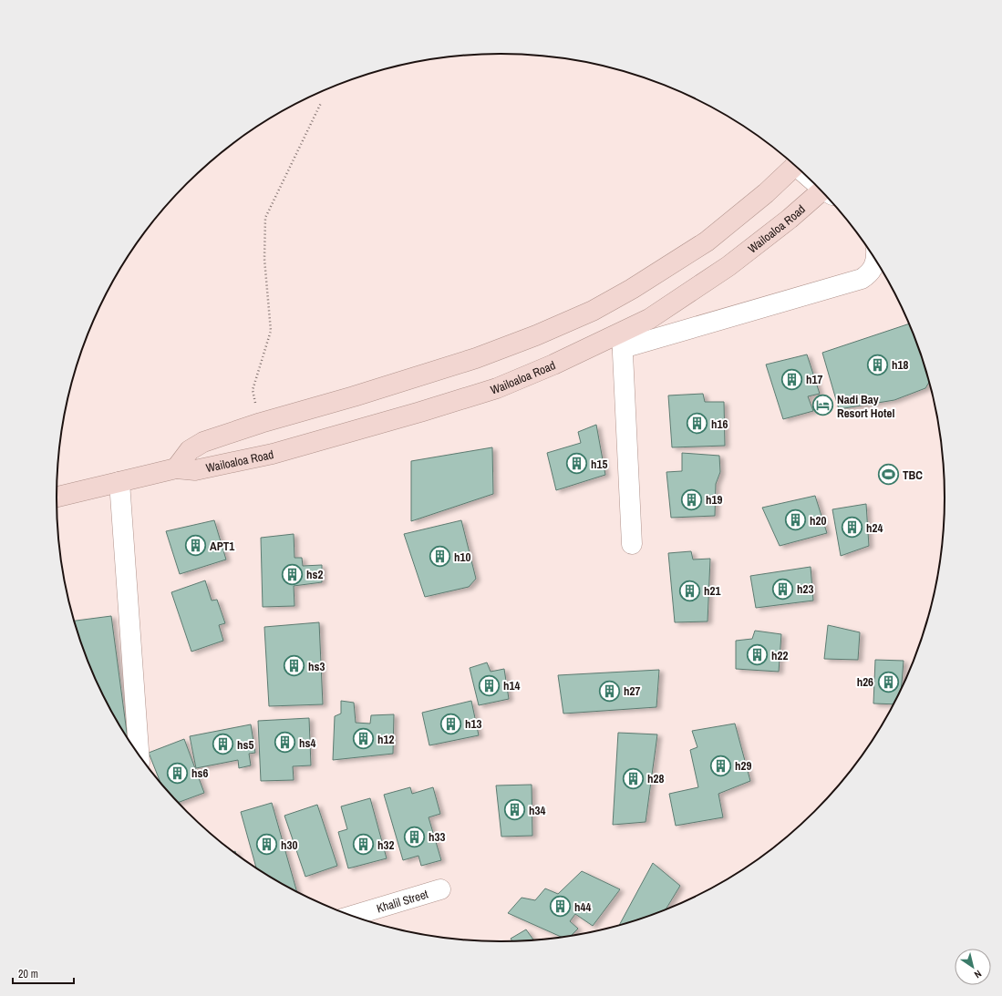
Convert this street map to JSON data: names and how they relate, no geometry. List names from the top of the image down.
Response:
{
  "streets": {
    "main road": ["Wailoaloa Road"],
    "street": ["Khalil Street"]
  },
  "places": {
    "building": [
      "h18",
      "h17",
      "h16",
      "h15",
      "h19",
      "h20",
      "h24",
      "APT1",
      "h10",
      "hs2",
      "h23",
      "h21",
      "h22",
      "hs3",
      "h26",
      "h14",
      "h27",
      "h13",
      "h12",
      "hs4",
      "hs5",
      "h29",
      "hs6",
      "h28",
      "h34",
      "h33",
      "h30",
      "h32",
      "h44"
    ],
    "hotel": ["Nadi Bay Resort Hotel"],
    "sports": ["TBC"]
  },
  "scale_bar": "20 m",
  "north": "bottom right"
}
